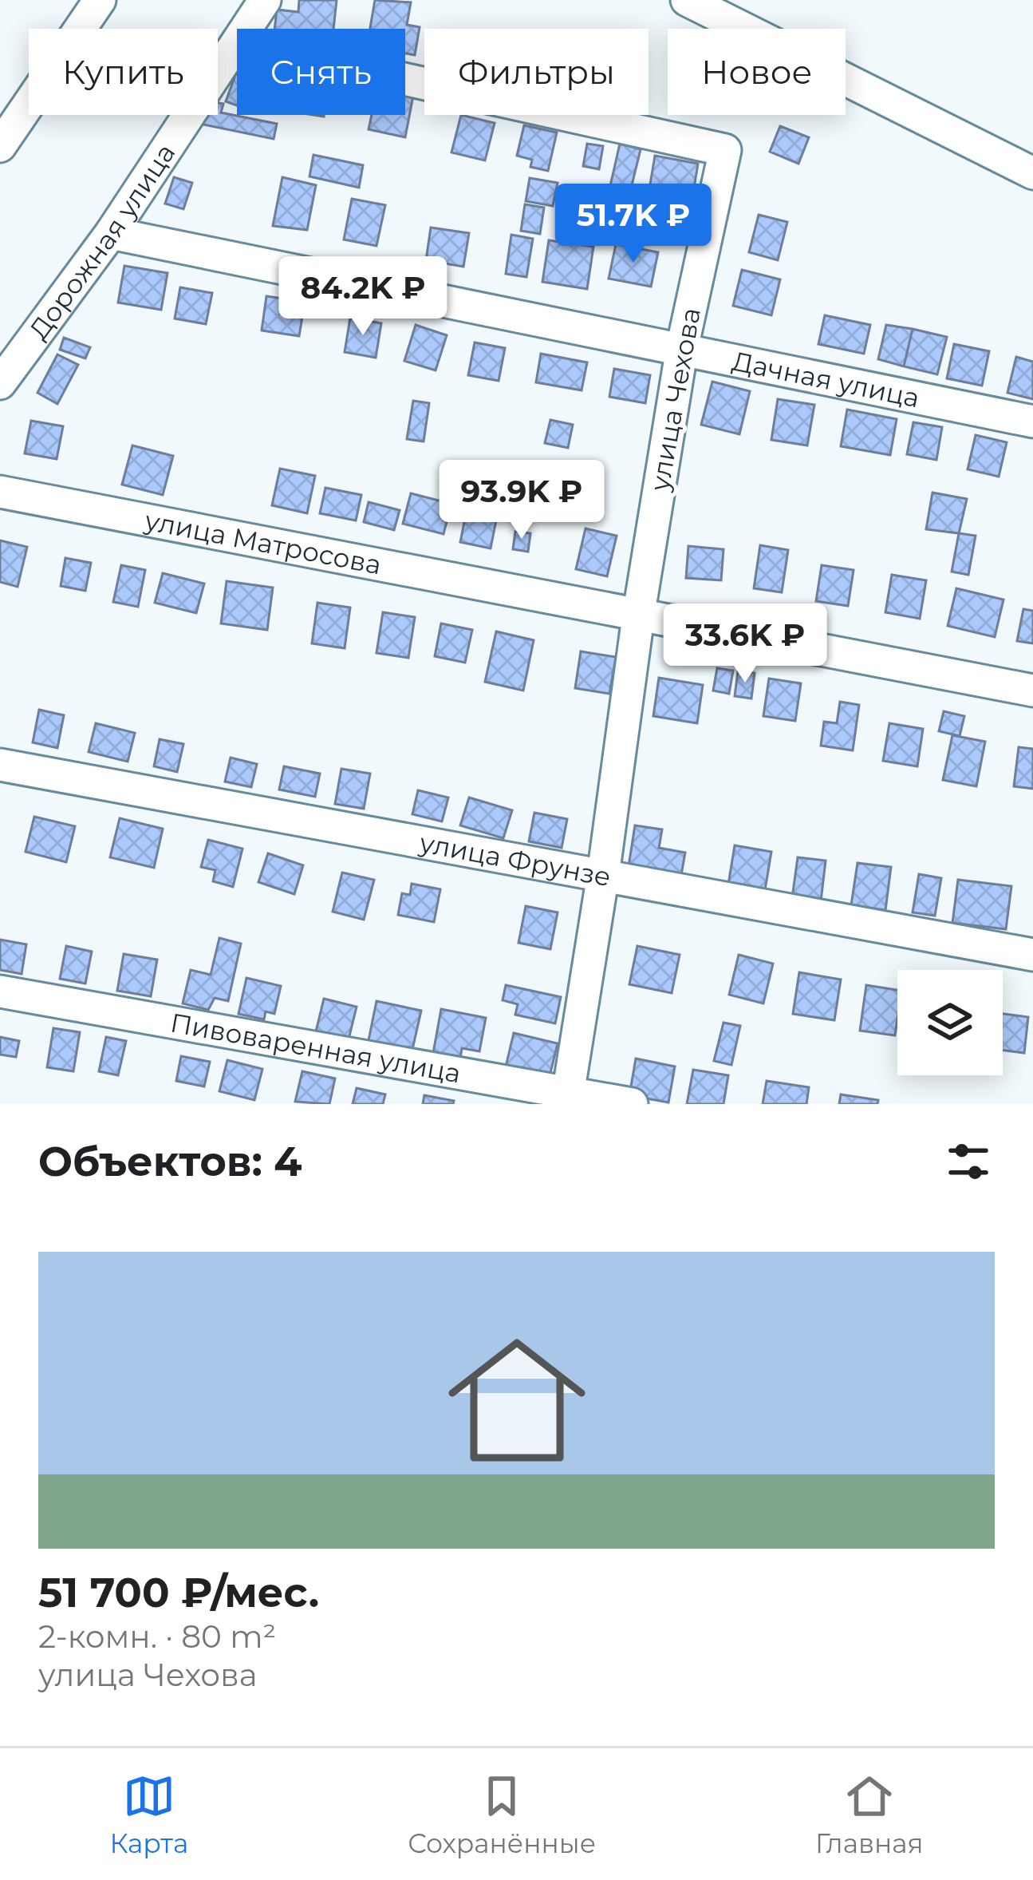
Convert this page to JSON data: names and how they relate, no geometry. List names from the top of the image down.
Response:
{
  "streets": {
    "street": [
      "Дорожная улица",
      "Дачная улица",
      "улица Чехова",
      "улица Матросова",
      "улица Фрунзе",
      "Пивоваренная улица"
    ]
  },
  "crossings": [
    ["Дорожная улица", "Дачная улица"],
    ["Дачная улица", "улица Чехова"],
    ["улица Чехова", "улица Матросова"],
    ["улица Чехова", "улица Фрунзе"],
    ["улица Чехова", "Пивоваренная улица"]
  ],
  "page": {
    "chip": [
      "Купить",
      "Снять",
      "Фильтры",
      "Новое"
    ],
    "price": [
      "51.7K ₽",
      "84.2K ₽",
      "93.9K ₽",
      "33.6K ₽"
    ],
    "heading": "Объектов: 4",
    "list": [
      {
        "name": "51 700 ₽/мес.",
        "note": "2-комн. · 80 m² · улица Чехова"
      }
    ],
    "tabs": ["Карта", "Сохранённые", "Главная"]
  }
}
